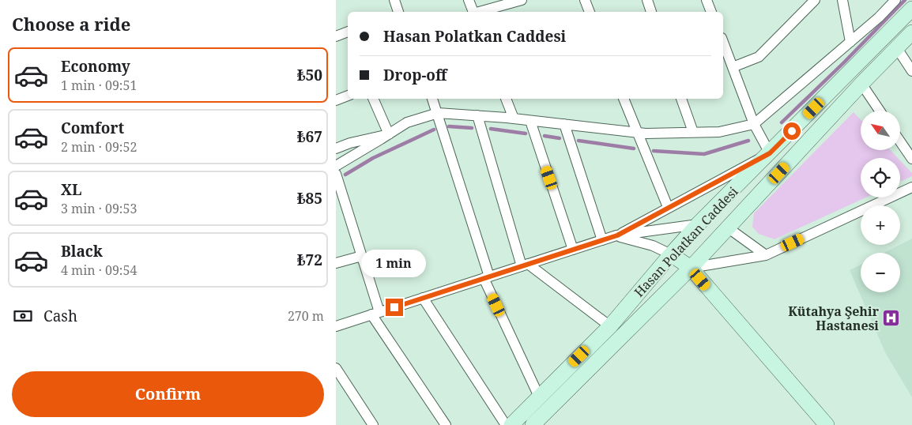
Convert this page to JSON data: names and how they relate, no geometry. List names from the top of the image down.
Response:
{
  "streets": {
    "main road": ["Hasan Polatkan Caddesi"]
  },
  "places": {
    "hospital": ["Kütahya Şehir Hastanesi"]
  },
  "north": "top left",
  "page": {
    "heading": "Choose a ride",
    "banner": ["Hasan Polatkan Caddesi", "Drop-off"],
    "list": [
      {
        "name": "Economy",
        "note": "1 min · 09:51",
        "value": "₺50"
      },
      {
        "name": "Comfort",
        "note": "2 min · 09:52",
        "value": "₺67"
      },
      {
        "name": "XL",
        "note": "3 min · 09:53",
        "value": "₺85"
      },
      {
        "name": "Black",
        "note": "4 min · 09:54",
        "value": "₺72"
      }
    ],
    "map_buttons": ["+", "−"],
    "bubble": "1 min",
    "pay": ["Cash", "270 m"],
    "buttons": "Confirm"
  }
}
